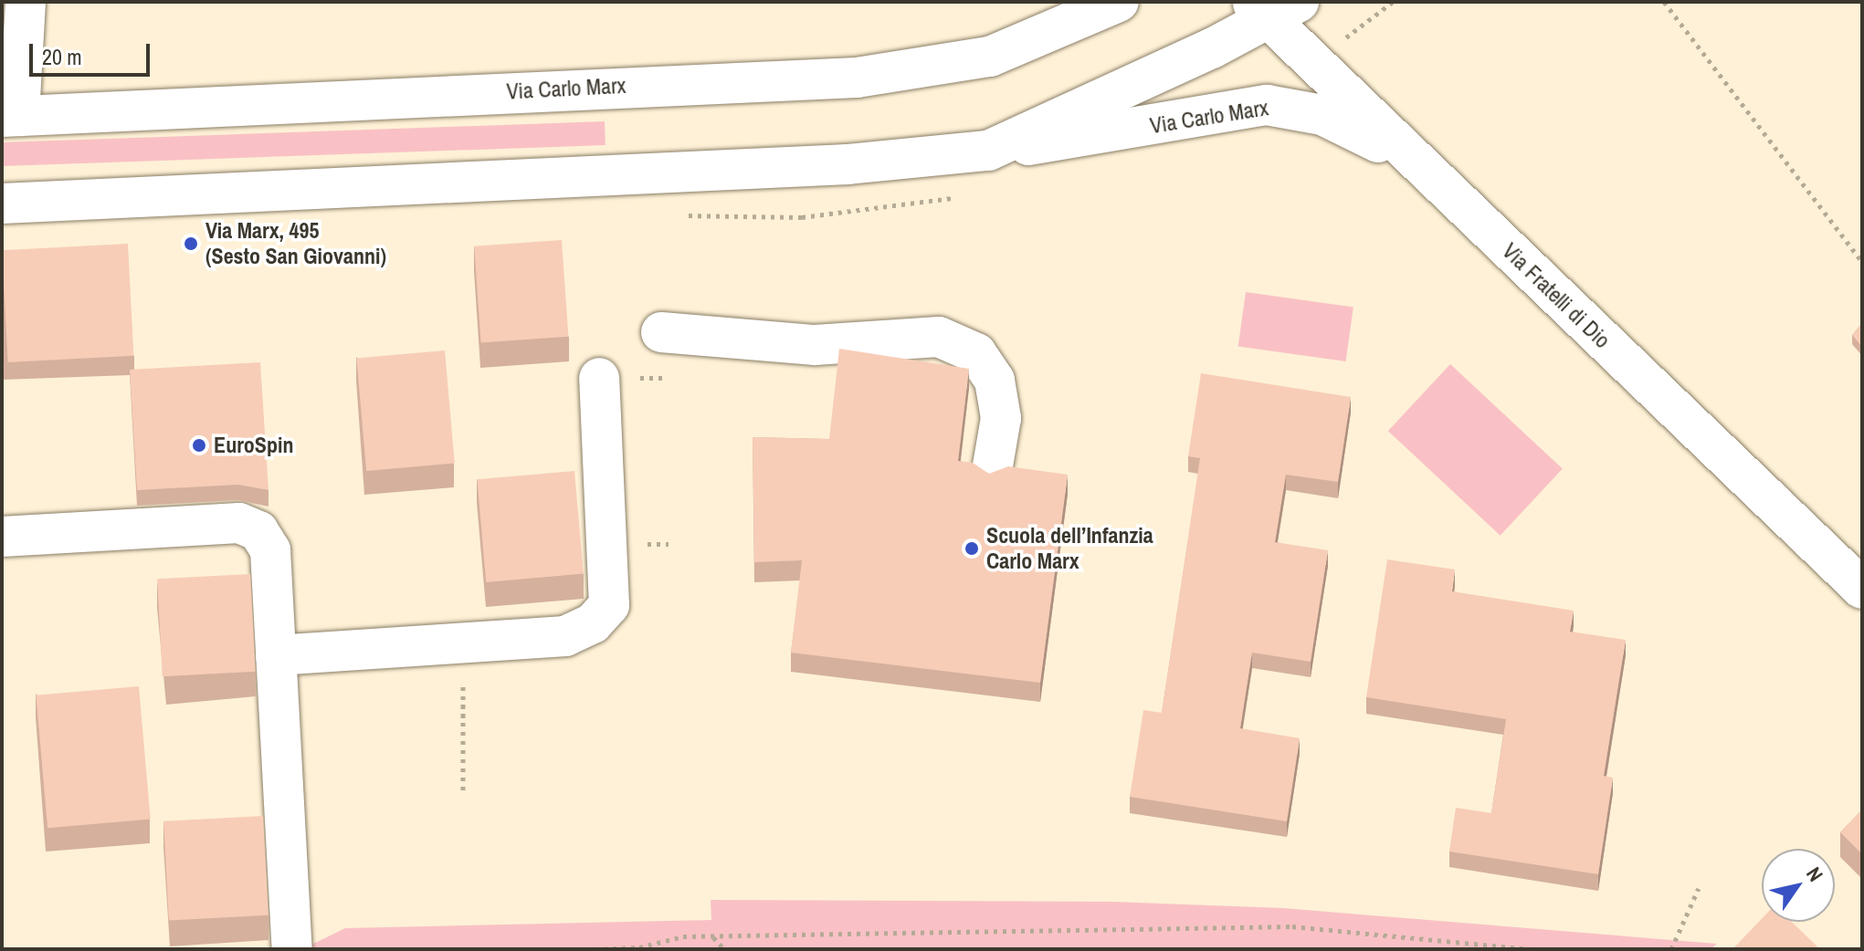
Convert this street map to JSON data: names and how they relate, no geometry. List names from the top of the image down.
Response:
{
  "streets": {
    "street": ["Via Carlo Marx", "Via Fratelli di Dio"]
  },
  "crossings": [
    ["Via Carlo Marx", "Via Fratelli di Dio"]
  ],
  "places": ["Via Marx, 495 (Sesto San Giovanni)", "EuroSpin", "Scuola dell’Infanzia Carlo Marx"],
  "scale_bar": "20 m",
  "north": "top right"
}
